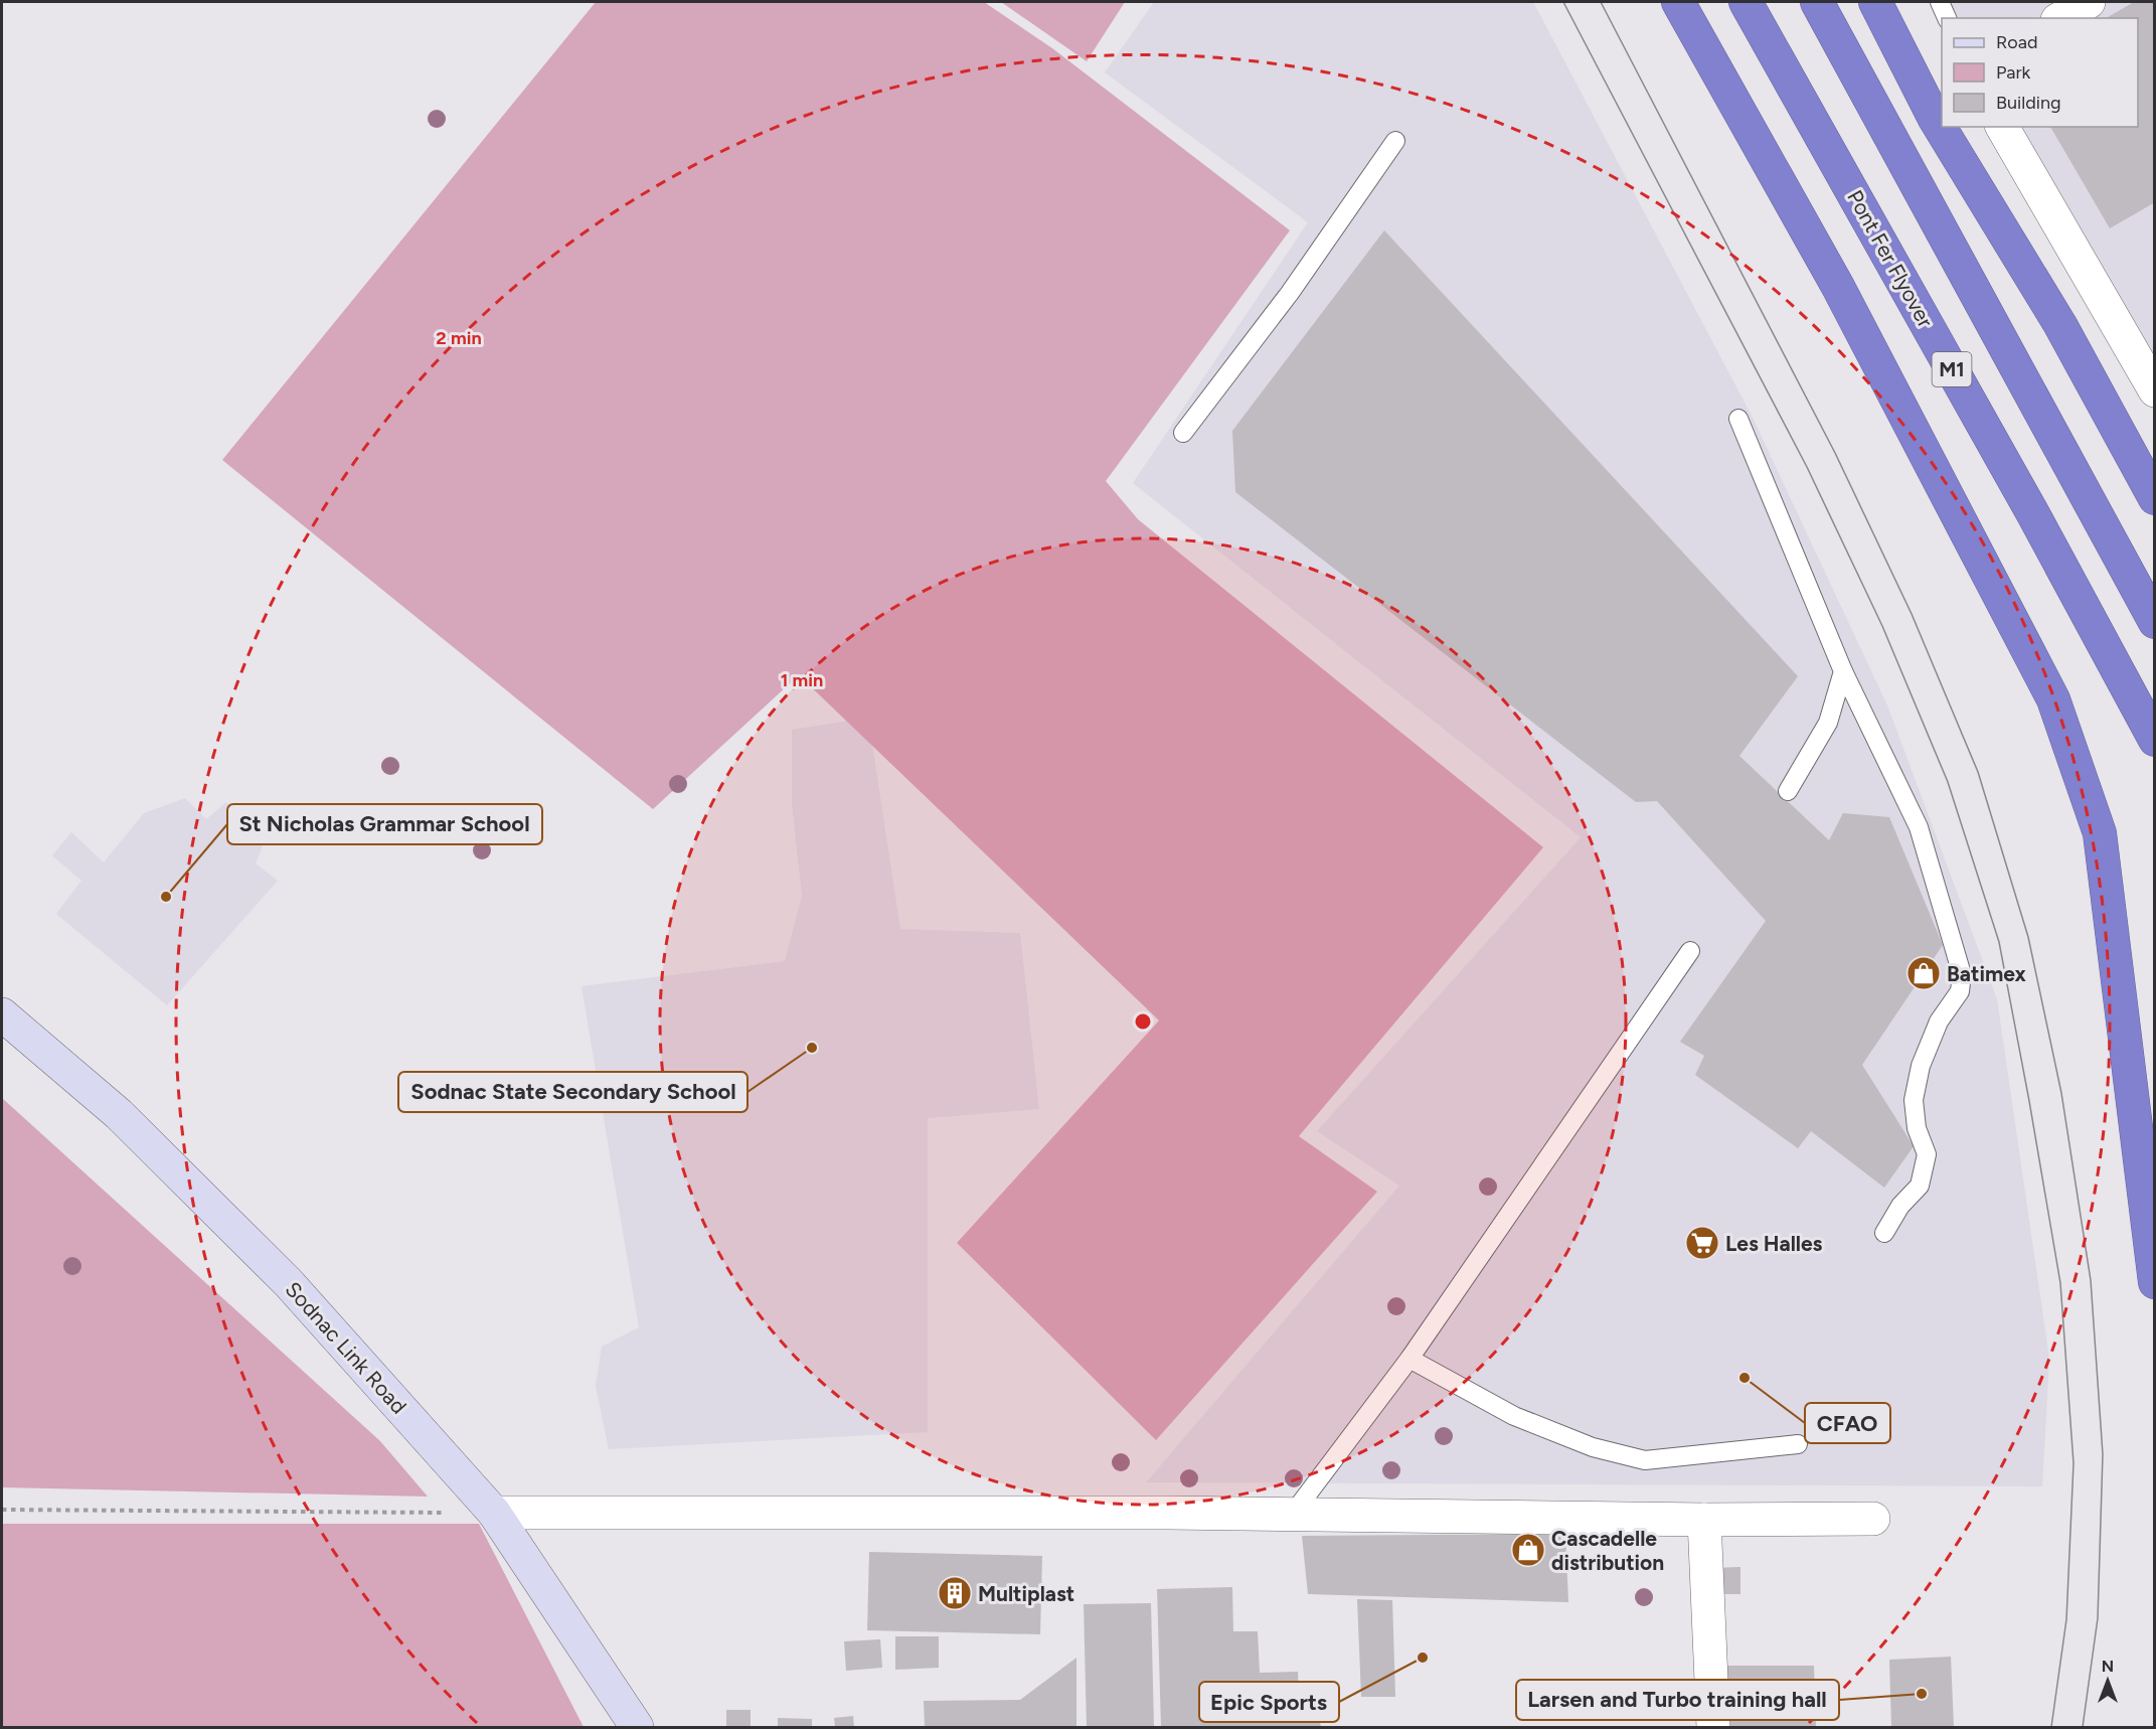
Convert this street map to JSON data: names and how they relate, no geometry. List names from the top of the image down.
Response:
{
  "streets": {
    "highway": ["Pont Fer Flyover", "M1"],
    "main road": ["Sodnac Link Road"]
  },
  "places": {
    "other": [
      "St Nicholas Grammar School",
      "Sodnac State Secondary School",
      "CFAO",
      "Epic Sports",
      "Larsen and Turbo training hall"
    ],
    "shop": ["Batimex", "Cascadelle distribution"],
    "supermarket": ["Les Halles"],
    "building": ["Multiplast"]
  },
  "legend": ["Road", "Park", "Building"],
  "north": "top",
  "rings": ["2 min", "1 min"]
}
